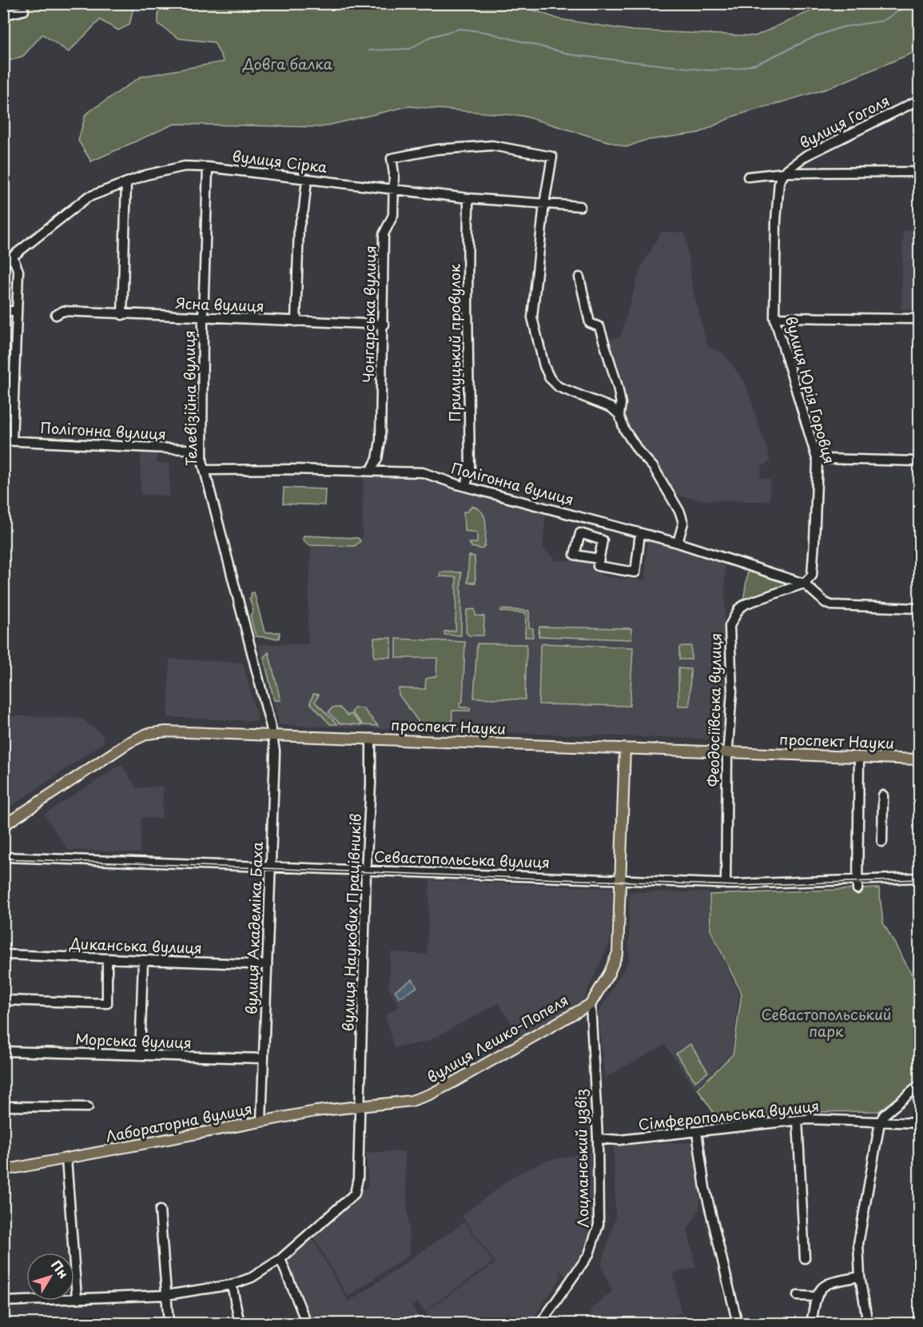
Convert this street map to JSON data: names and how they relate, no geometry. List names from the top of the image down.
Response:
{
  "streets": {
    "main road": ["проспект Науки", "вулиця Лешко-Попеля", "Лабораторна вулиця"],
    "street": [
      "вулиця Гоголя",
      "вулиця Сірка",
      "Ясна вулиця",
      "Чонгарська вулиця",
      "Прилуцький провулок",
      "вулиця Юрія Горовця",
      "Телевізійна вулиця",
      "Полігонна вулиця",
      "Феодосіївська вулиця",
      "Севастопольська вулиця",
      "вулиця Наукових Працівників",
      "вулиця Академіка Баха",
      "Диканська вулиця",
      "Морська вулиця",
      "Сімферопольська вулиця",
      "Лоцманський узвіз"
    ]
  },
  "crossings": [
    ["вулиця Гоголя", "вулиця Юрія Горовця"],
    ["вулиця Сірка", "Чонгарська вулиця"],
    ["вулиця Сірка", "Прилуцький провулок"],
    ["вулиця Сірка", "Телевізійна вулиця"],
    ["Ясна вулиця", "Чонгарська вулиця"],
    ["Ясна вулиця", "Телевізійна вулиця"],
    ["Чонгарська вулиця", "Полігонна вулиця"],
    ["Прилуцький провулок", "Полігонна вулиця"],
    ["вулиця Юрія Горовця", "Полігонна вулиця"],
    ["вулиця Юрія Горовця", "Феодосіївська вулиця"],
    ["Телевізійна вулиця", "Полігонна вулиця"],
    ["Телевізійна вулиця", "проспект Науки"],
    ["Телевізійна вулиця", "вулиця Академіка Баха"],
    ["Полігонна вулиця", "Феодосіївська вулиця"],
    ["Феодосіївська вулиця", "проспект Науки"],
    ["Феодосіївська вулиця", "Севастопольська вулиця"],
    ["проспект Науки", "вулиця Наукових Працівників"],
    ["проспект Науки", "вулиця Академіка Баха"],
    ["Севастопольська вулиця", "вулиця Наукових Працівників"],
    ["Севастопольська вулиця", "вулиця Академіка Баха"],
    ["вулиця Наукових Працівників", "вулиця Лешко-Попеля"],
    ["вулиця Наукових Працівників", "Лабораторна вулиця"],
    ["вулиця Академіка Баха", "Диканська вулиця"],
    ["вулиця Академіка Баха", "Морська вулиця"],
    ["вулиця Академіка Баха", "Лабораторна вулиця"],
    ["вулиця Лешко-Попеля", "Лабораторна вулиця"],
    ["вулиця Лешко-Попеля", "Лоцманський узвіз"],
    ["Сімферопольська вулиця", "Лоцманський узвіз"]
  ],
  "parks": ["Довга балка", "Севастопольський парк"],
  "north": "top right"
}
